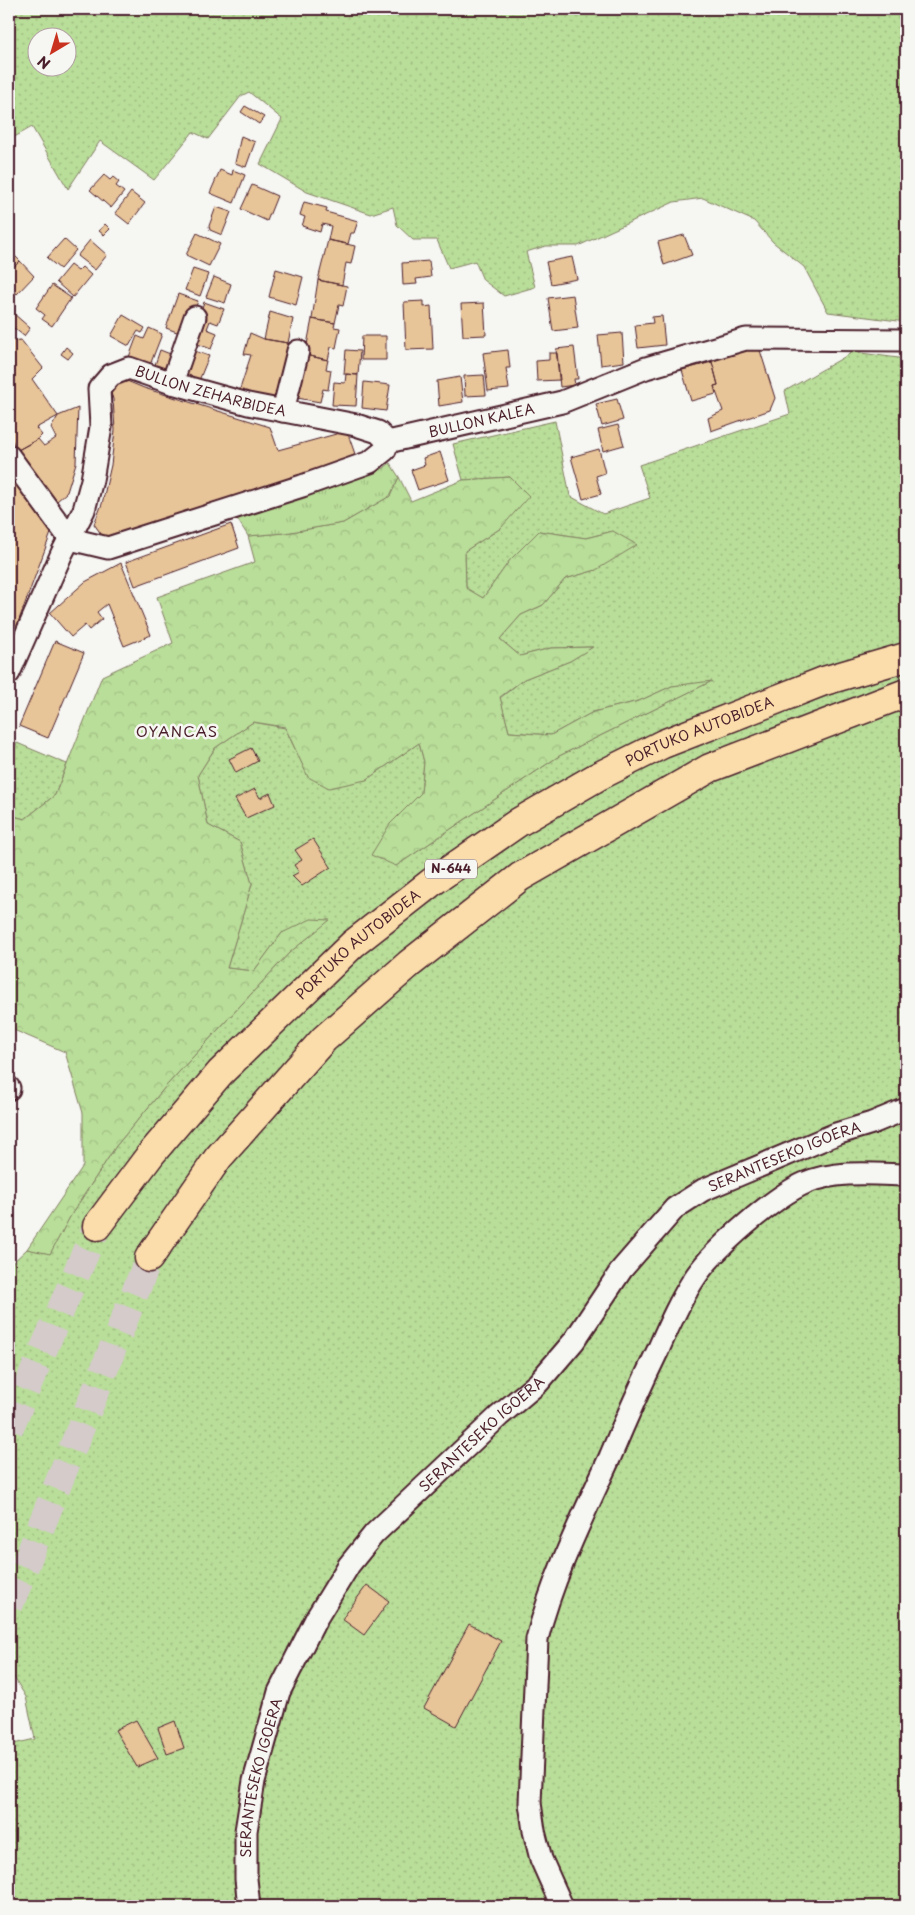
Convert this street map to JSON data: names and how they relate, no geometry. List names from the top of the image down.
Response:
{
  "streets": {
    "highway": ["PORTUKO AUTOBIDEA", "N-644"],
    "street": ["BULLON ZEHARBIDEA", "BULLON KALEA", "SERANTESEKO IGOERA"]
  },
  "crossings": [
    ["BULLON ZEHARBIDEA", "BULLON KALEA"]
  ],
  "districts": ["OYANCAS"],
  "north": "bottom left"
}
